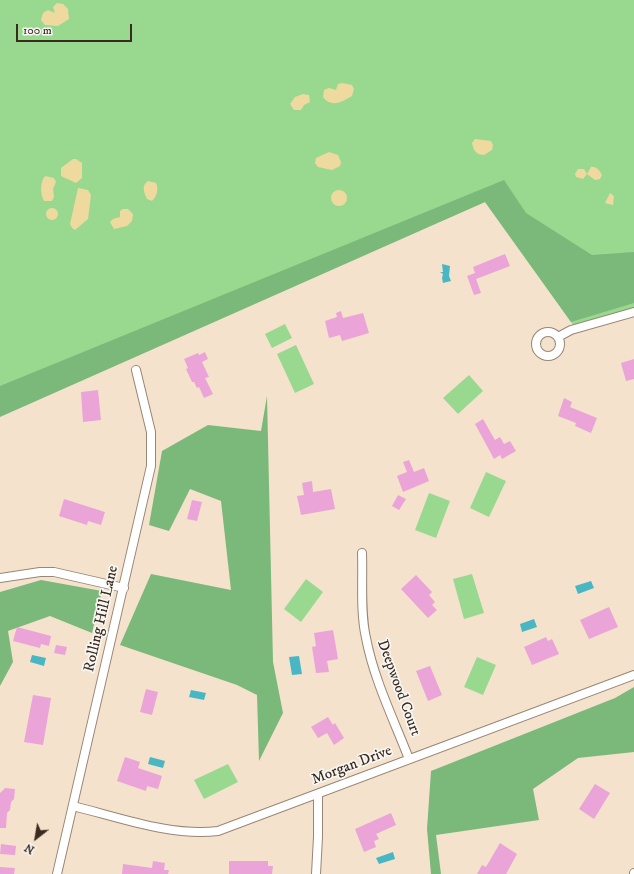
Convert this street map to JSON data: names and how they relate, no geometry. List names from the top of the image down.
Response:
{
  "streets": {
    "street": ["Rolling Hill Lane", "Deepwood Court", "Morgan Drive"]
  },
  "crossings": [
    ["Rolling Hill Lane", "Morgan Drive"],
    ["Deepwood Court", "Morgan Drive"]
  ],
  "scale_bar": "100 m",
  "north": "bottom left"
}
